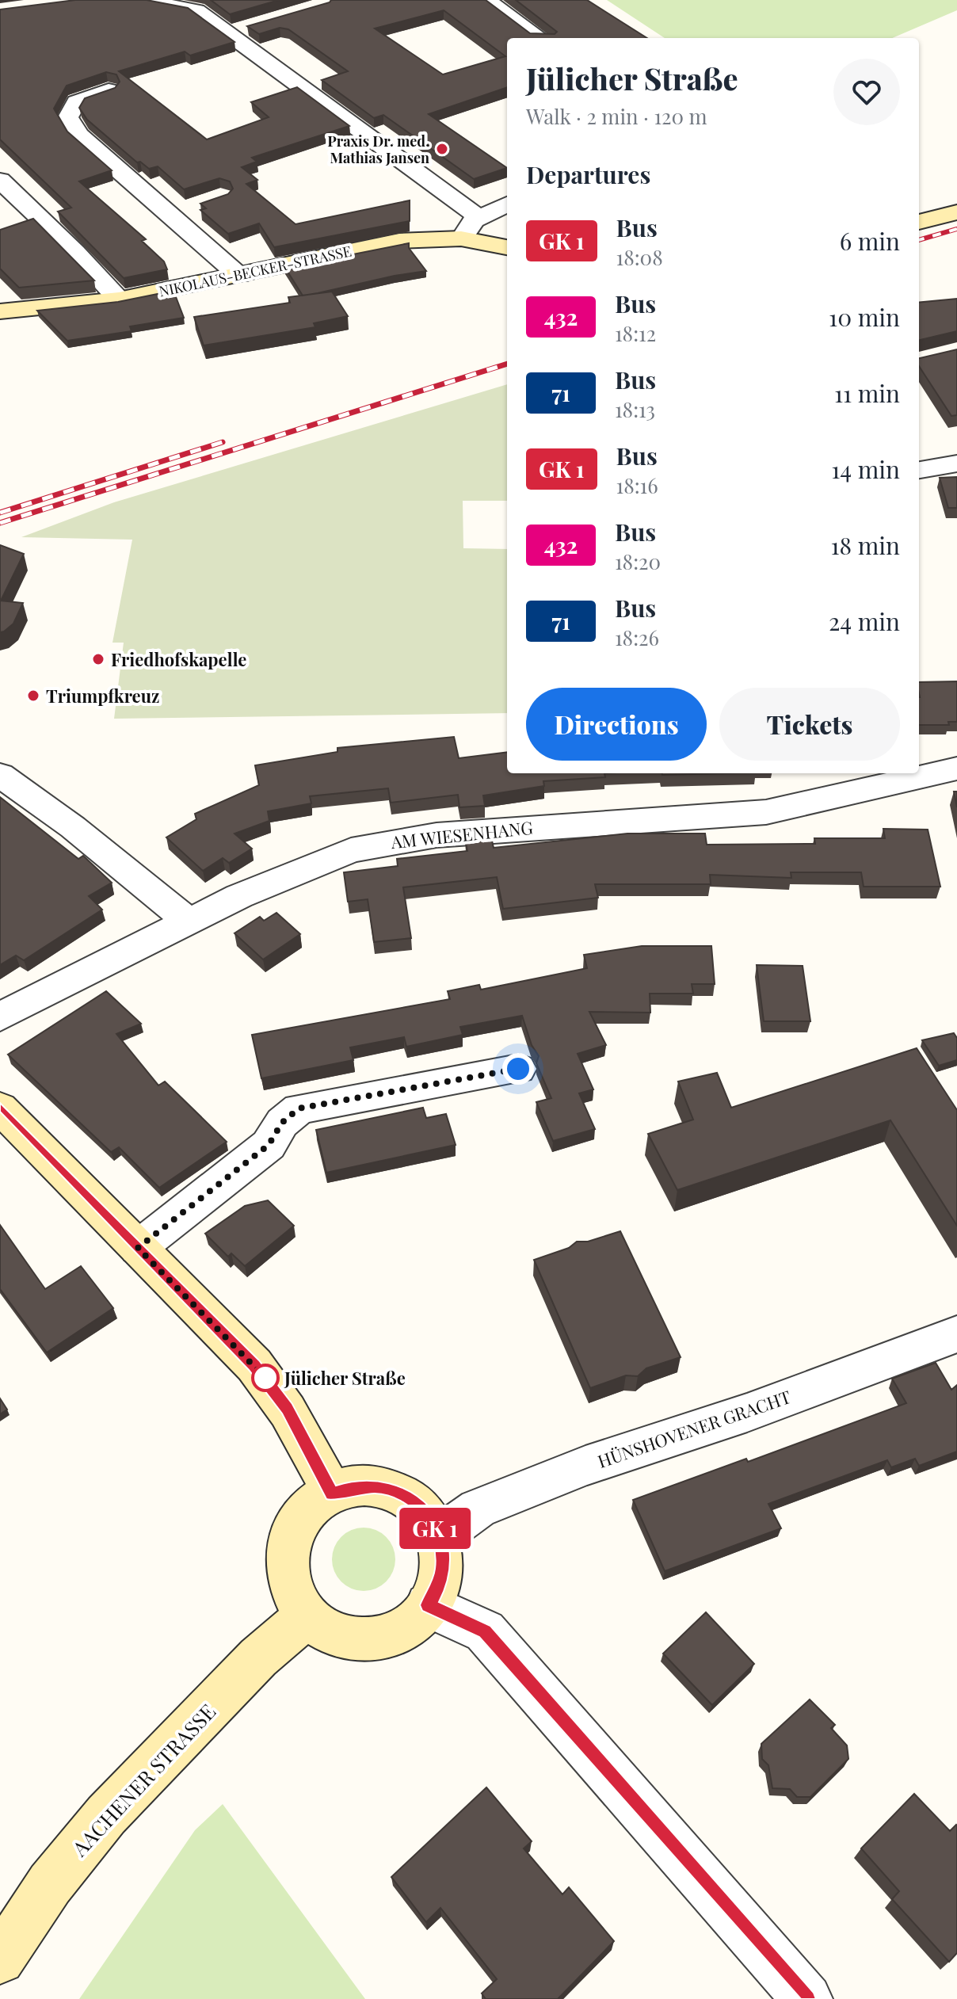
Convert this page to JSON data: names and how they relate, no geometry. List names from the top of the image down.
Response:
{
  "streets": {
    "main road": ["NIKOLAUS-BECKER-STRASSE", "AACHENER STRASSE"],
    "street": ["AM WIESENHANG", "HÜNSHOVENER GRACHT"]
  },
  "crossings": [
    ["HÜNSHOVENER GRACHT", "AACHENER STRASSE"]
  ],
  "places": [
    "Praxis Dr. med. Mathias Jansen",
    "Friedhofskapelle",
    "Triumpfkreuz",
    "Jülicher Straße"
  ],
  "page": {
    "on_map": "GK 1",
    "heading": [
      ["Jülicher Straße", "Walk · 2 min · 120 m"],
      "Departures"
    ],
    "list": [
      {
        "mark": "GK 1",
        "name": "Bus",
        "note": "18:08",
        "value": "6 min"
      },
      {
        "mark": "432",
        "name": "Bus",
        "note": "18:12",
        "value": "10 min"
      },
      {
        "mark": "71",
        "name": "Bus",
        "note": "18:13",
        "value": "11 min"
      },
      {
        "mark": "GK 1",
        "name": "Bus",
        "note": "18:16",
        "value": "14 min"
      },
      {
        "mark": "432",
        "name": "Bus",
        "note": "18:20",
        "value": "18 min"
      },
      {
        "mark": "71",
        "name": "Bus",
        "note": "18:26",
        "value": "24 min"
      }
    ],
    "buttons": ["Directions", "Tickets"]
  }
}
